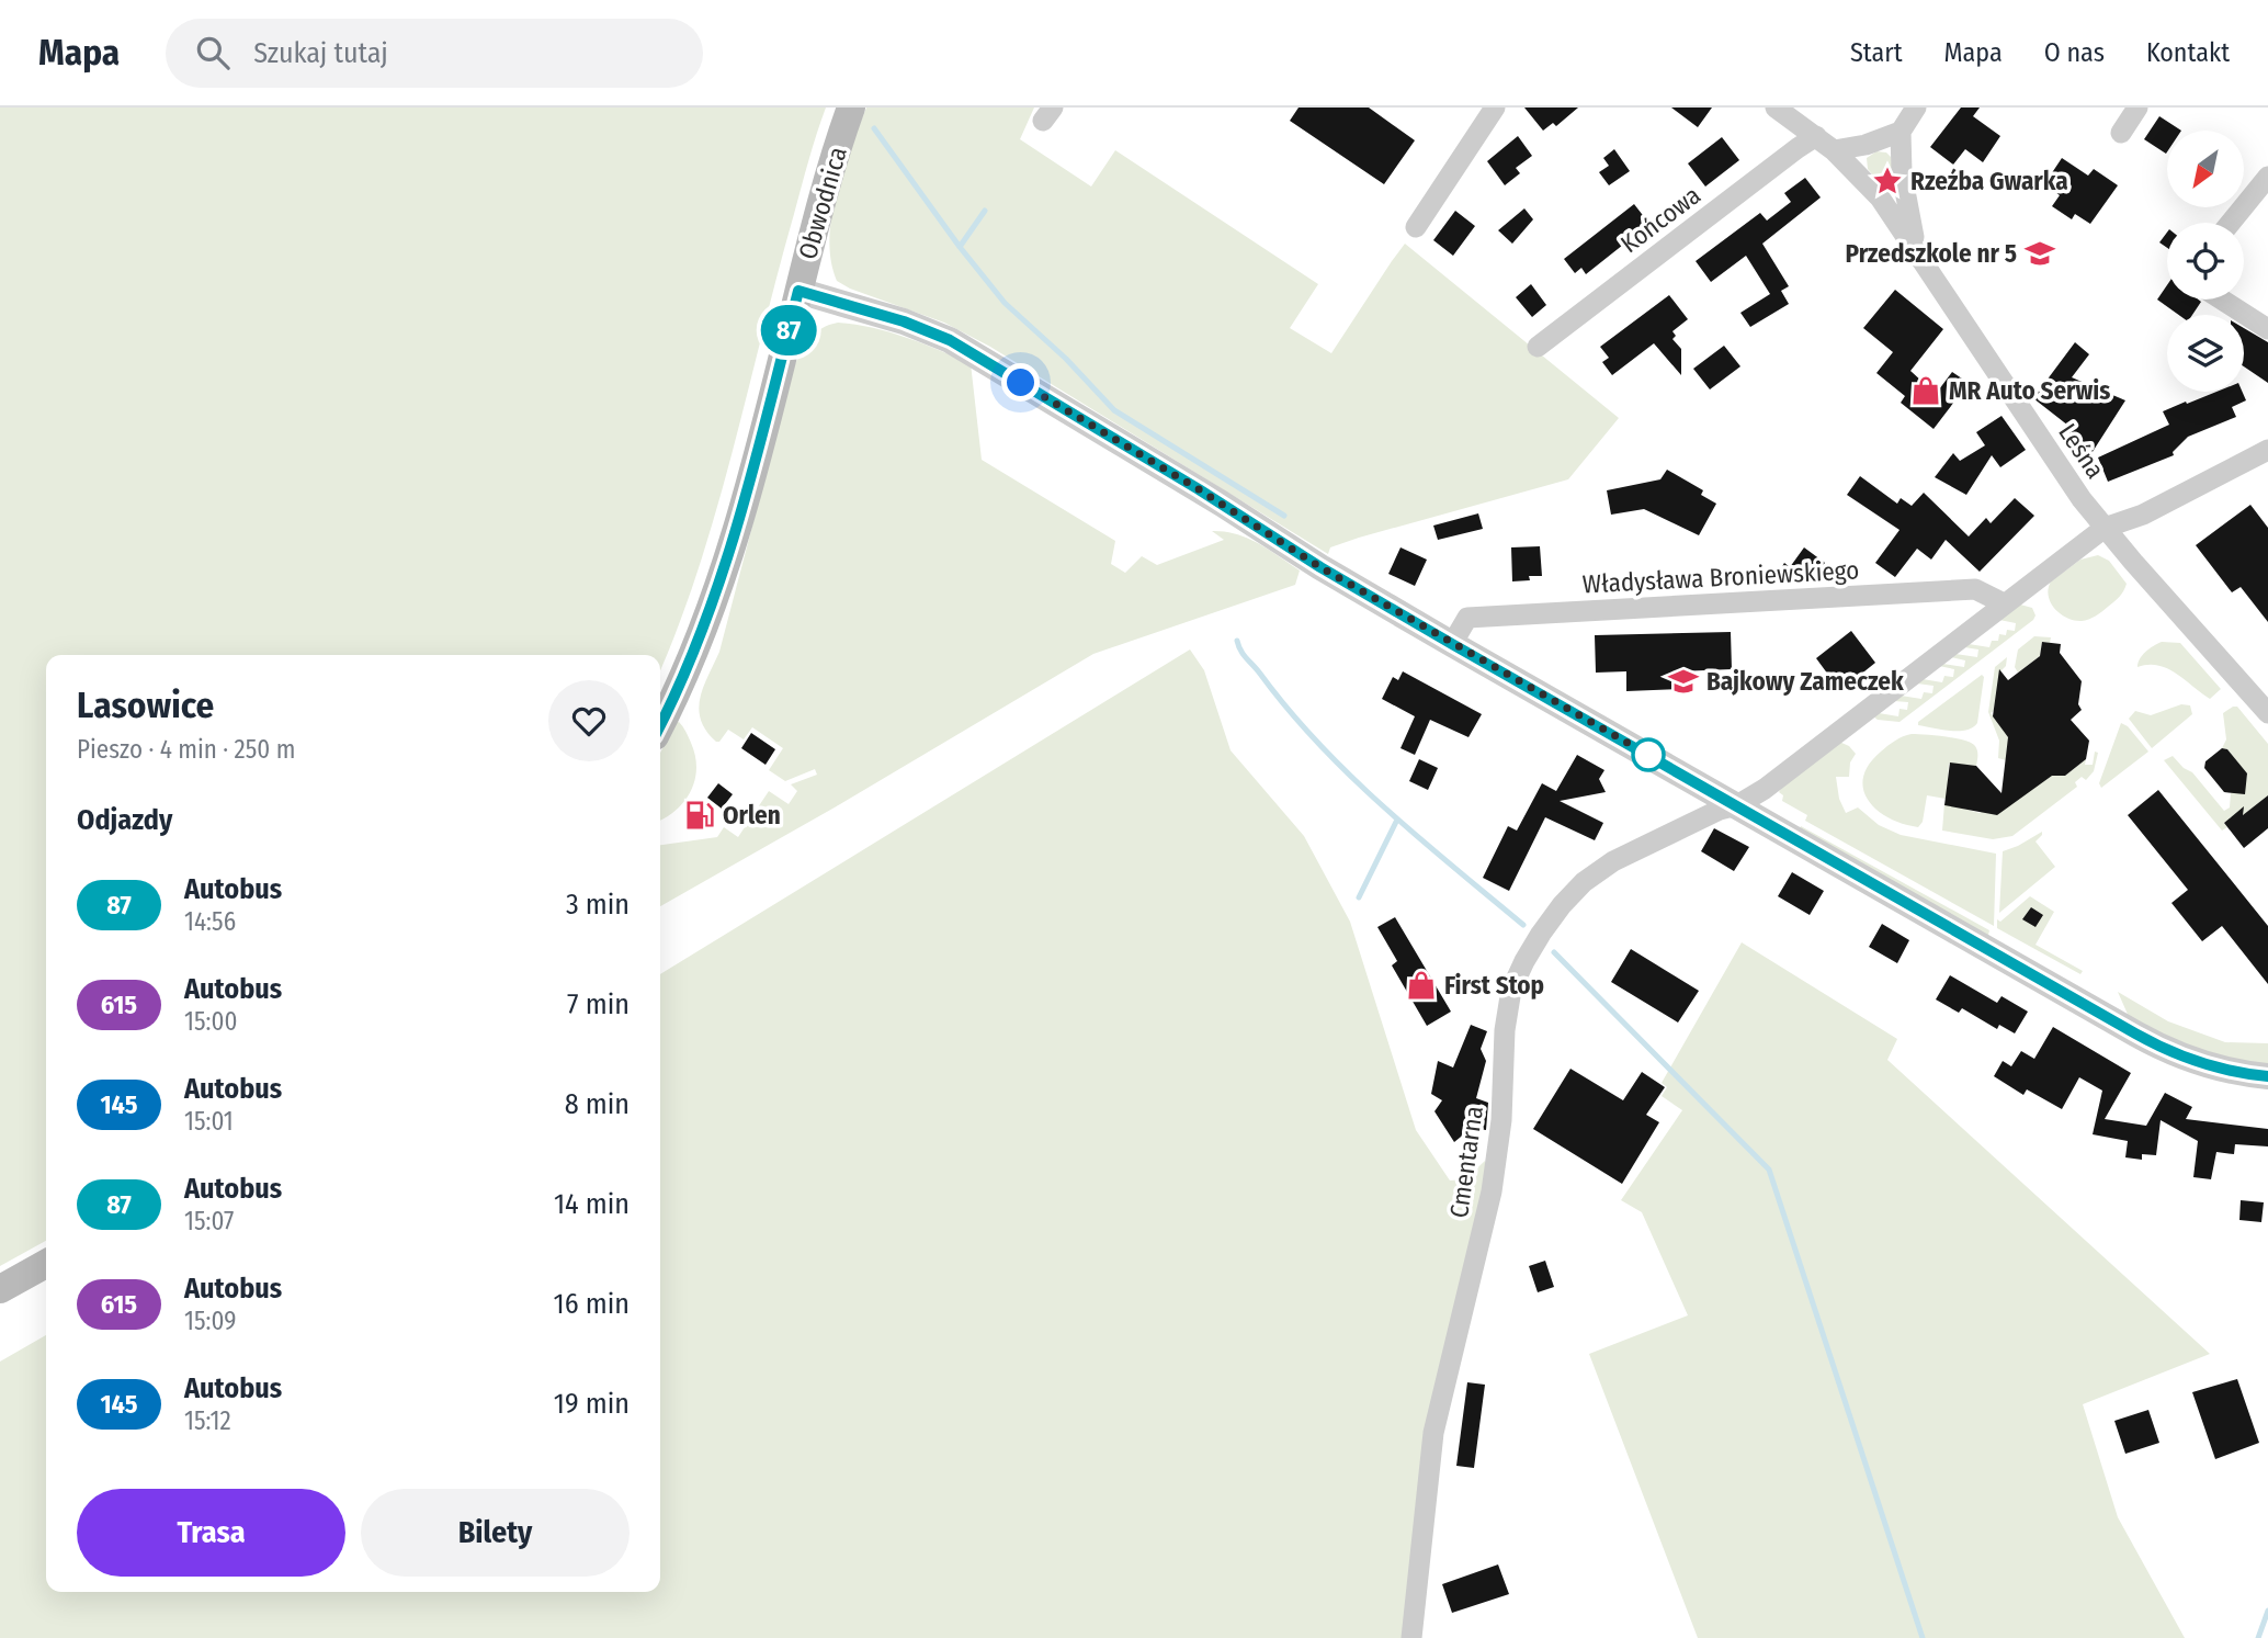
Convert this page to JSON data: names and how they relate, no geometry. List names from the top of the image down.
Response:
{
  "streets": {
    "main road": ["Obwodnica"],
    "street": [
      "Końcowa",
      "Leśna",
      "Władysława Broniewskiego",
      "Cmentarna"
    ]
  },
  "crossings": [
    ["Końcowa", "Leśna"]
  ],
  "places": {
    "place": ["Rzeźba Gwarka"],
    "school or university": ["Przedszkole nr 5", "Bajkowy Zameczek"],
    "shop": ["MR Auto Serwis", "First Stop"],
    "fuel station": ["Orlen"]
  },
  "lines": ["bus line 87"],
  "north": "bottom left",
  "page": {
    "header": "Mapa",
    "search": "Szukaj tutaj",
    "nav": [
      "Start",
      "Mapa",
      "O nas",
      "Kontakt"
    ],
    "on_map": "87",
    "heading": [
      ["Lasowice", "Pieszo · 4 min · 250 m"],
      "Odjazdy"
    ],
    "list": [
      {
        "mark": "87",
        "name": "Autobus",
        "note": "14:56",
        "value": "3 min"
      },
      {
        "mark": "615",
        "name": "Autobus",
        "note": "15:00",
        "value": "7 min"
      },
      {
        "mark": "145",
        "name": "Autobus",
        "note": "15:01",
        "value": "8 min"
      },
      {
        "mark": "87",
        "name": "Autobus",
        "note": "15:07",
        "value": "14 min"
      },
      {
        "mark": "615",
        "name": "Autobus",
        "note": "15:09",
        "value": "16 min"
      },
      {
        "mark": "145",
        "name": "Autobus",
        "note": "15:12",
        "value": "19 min"
      }
    ],
    "buttons": ["Trasa", "Bilety"]
  }
}
